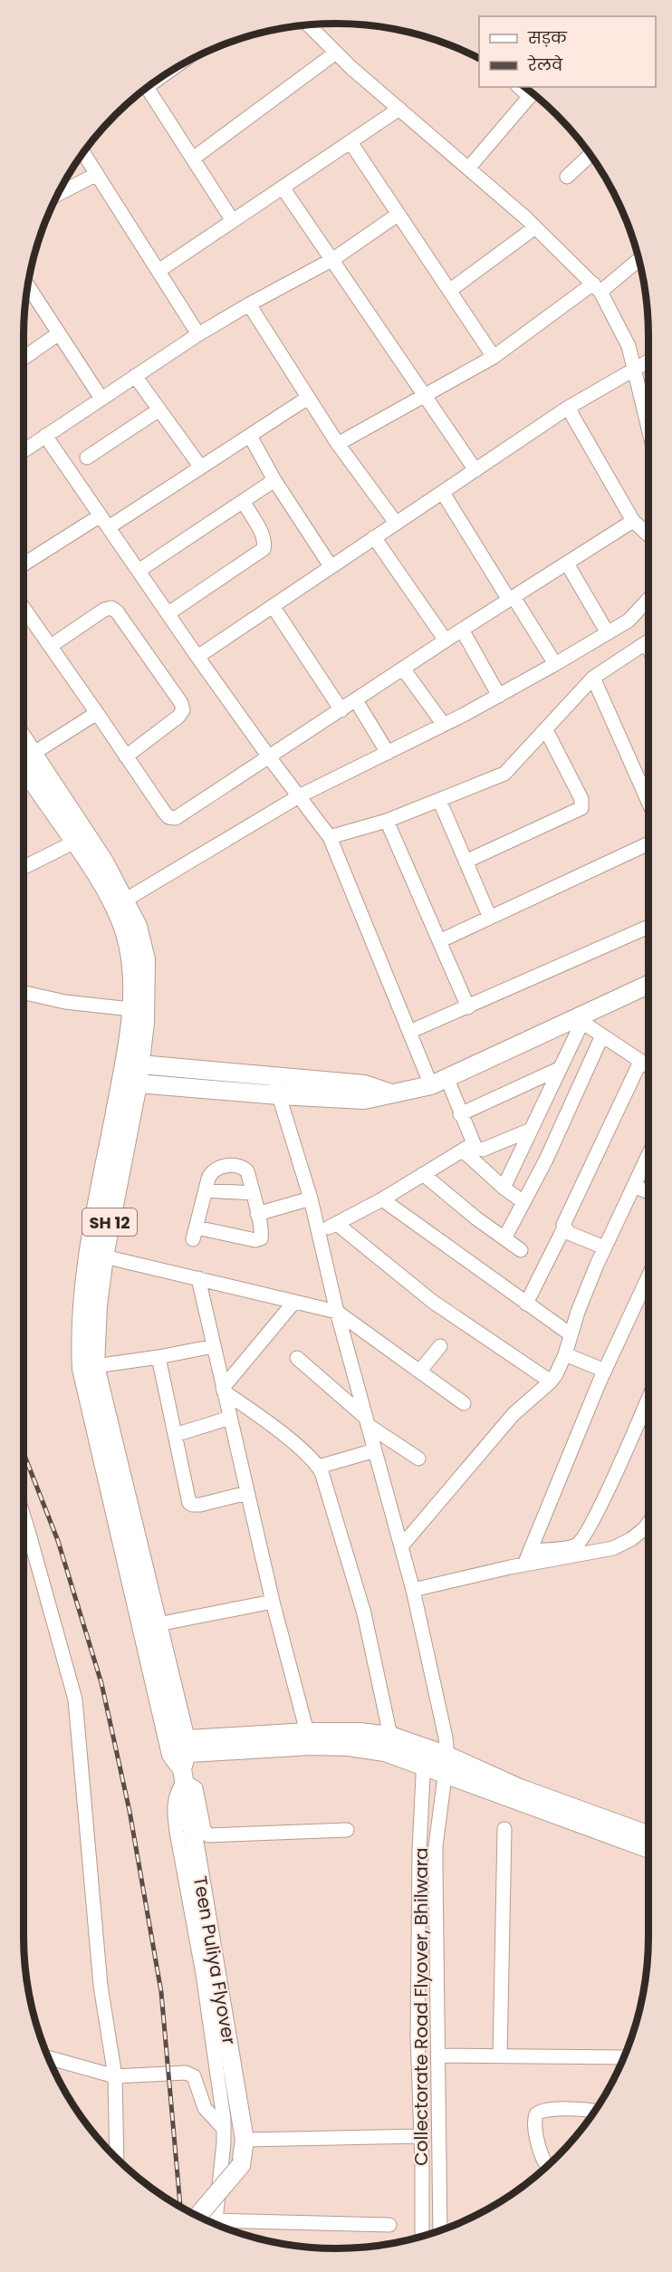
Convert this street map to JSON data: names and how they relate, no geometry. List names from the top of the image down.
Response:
{
  "streets": {
    "main road": ["SH 12", "Teen Puliya Flyover"],
    "street": ["Collectorate Road Flyover, Bhilwara"]
  },
  "crossings": [
    ["SH 12", "Teen Puliya Flyover"]
  ],
  "legend": ["सड़क", "रेलवे"]
}
